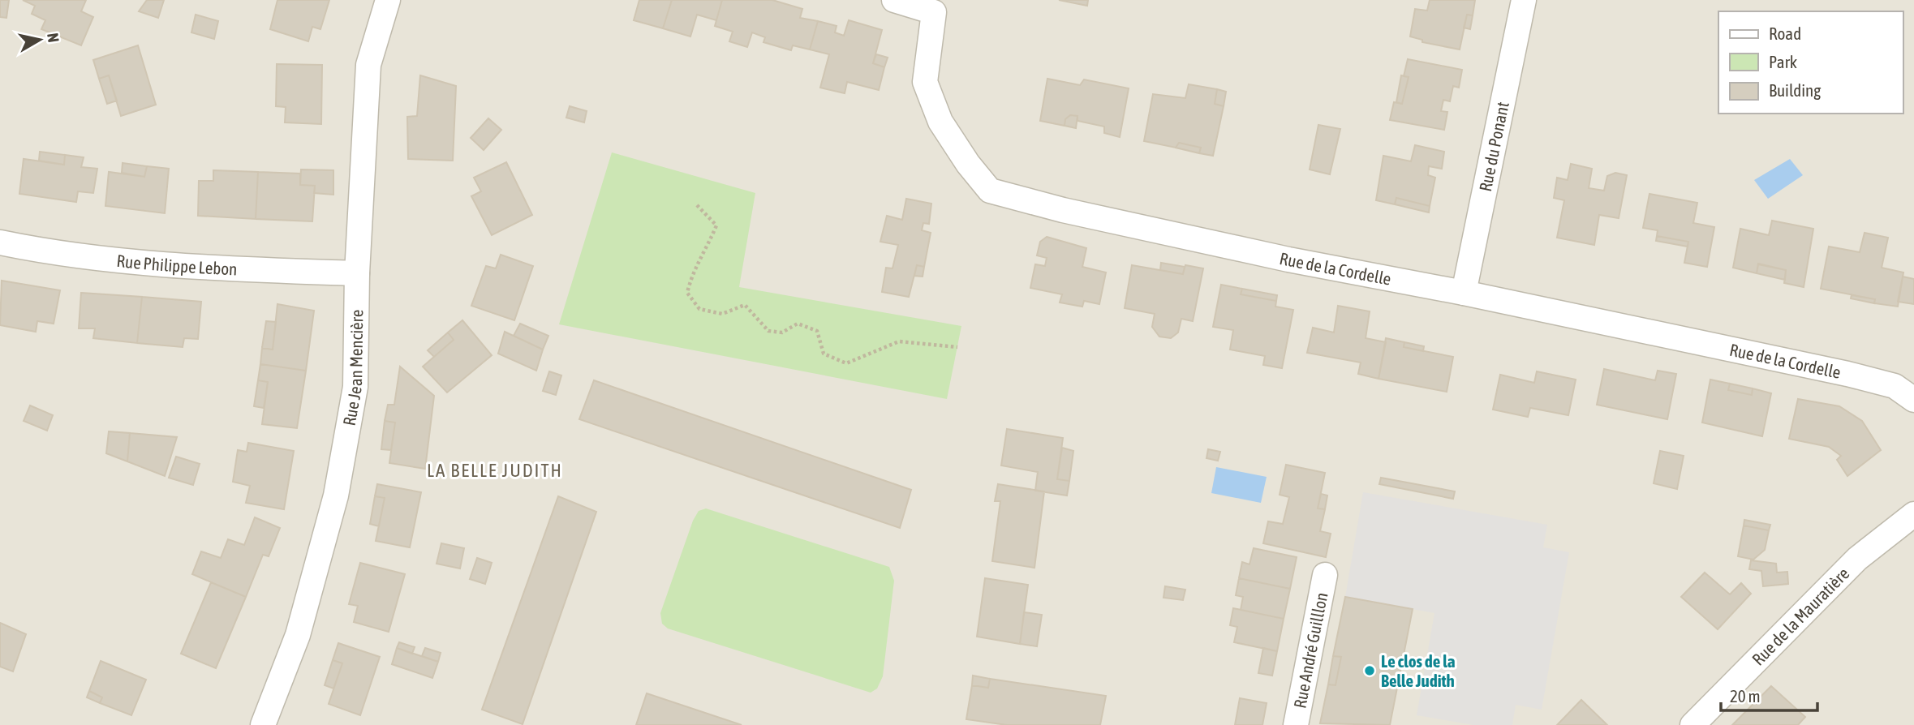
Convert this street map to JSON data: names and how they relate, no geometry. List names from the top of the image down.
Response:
{
  "streets": {
    "street": [
      "Rue du Ponant",
      "Rue Philippe Lebon",
      "Rue de la Cordelle",
      "Rue Jean Mencière",
      "Rue de la Mauratière",
      "Rue André Guilllon"
    ]
  },
  "crossings": [
    ["Rue du Ponant", "Rue de la Cordelle"],
    ["Rue Philippe Lebon", "Rue Jean Mencière"]
  ],
  "districts": ["LA BELLE JUDITH"],
  "places": ["Le clos de la Belle Judith"],
  "legend": ["Road", "Park", "Building"],
  "scale_bar": "20 m",
  "north": "right"
}
